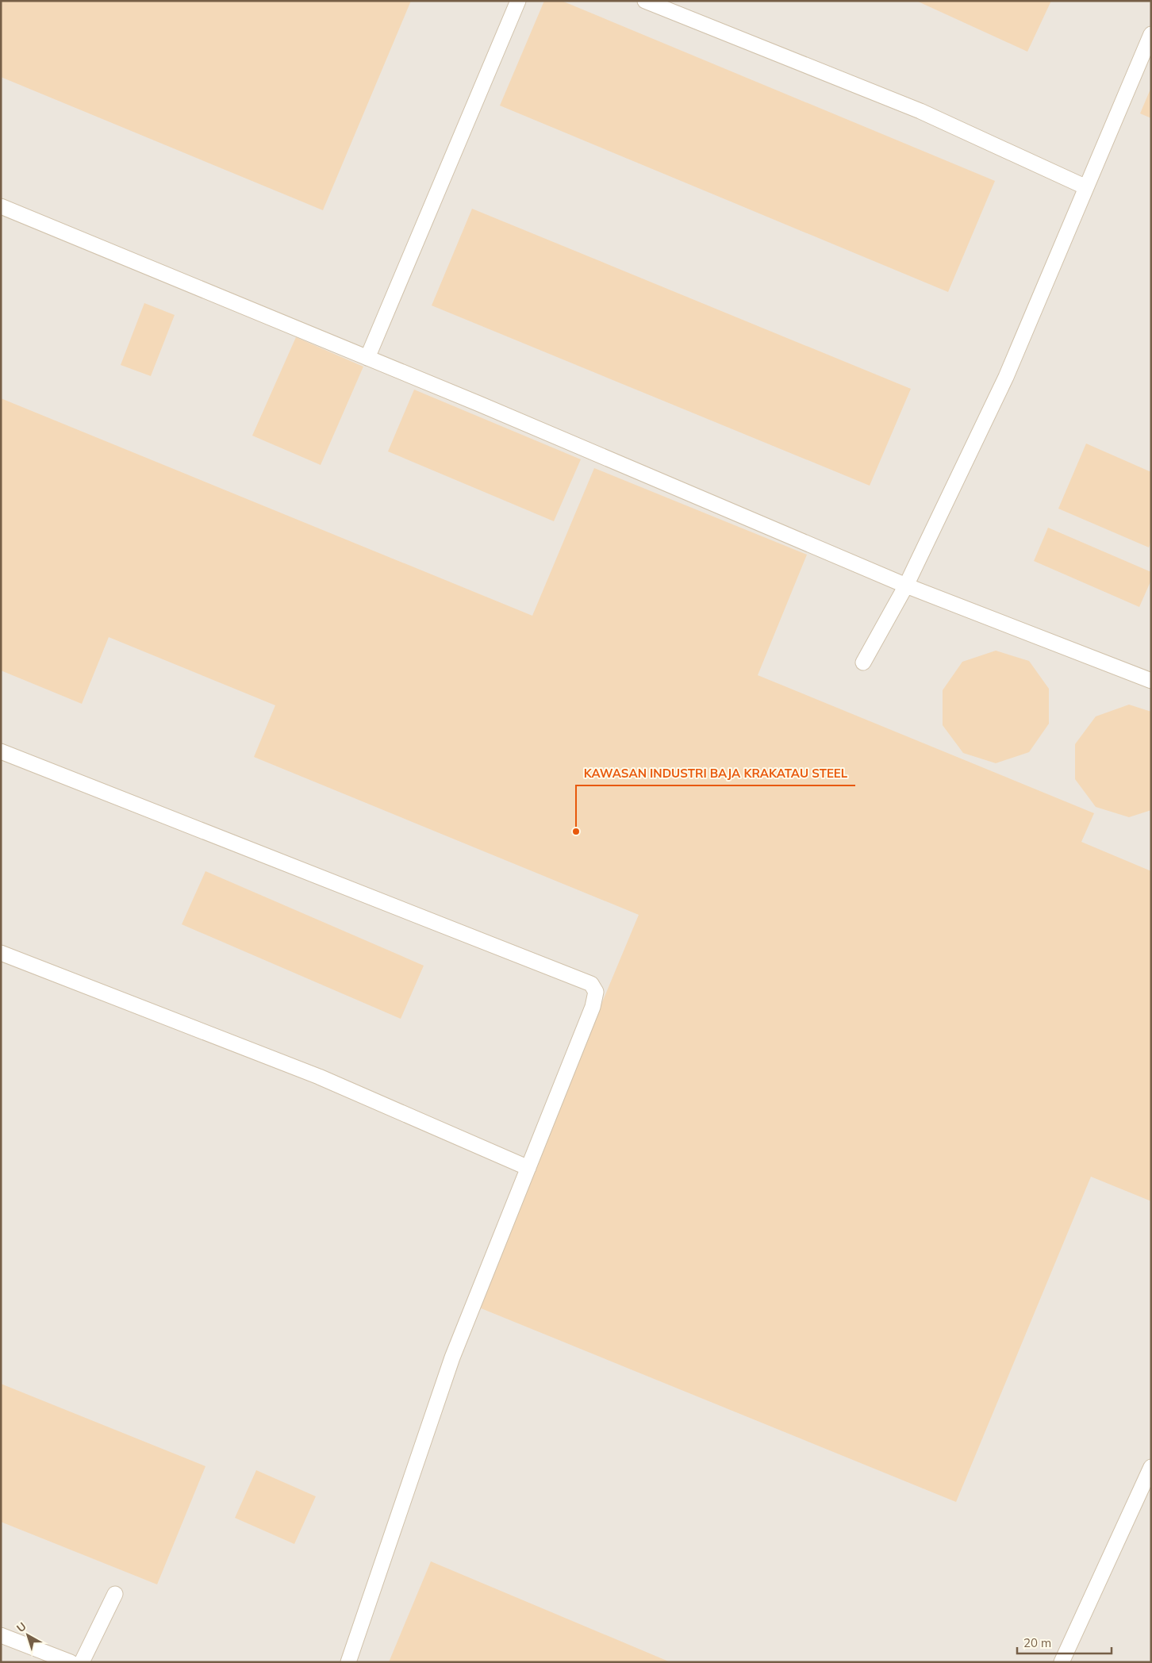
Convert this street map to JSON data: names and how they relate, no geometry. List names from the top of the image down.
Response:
{
  "places": ["KAWASAN INDUSTRI BAJA KRAKATAU STEEL"],
  "scale_bar": "20 m",
  "north": "top left"
}
